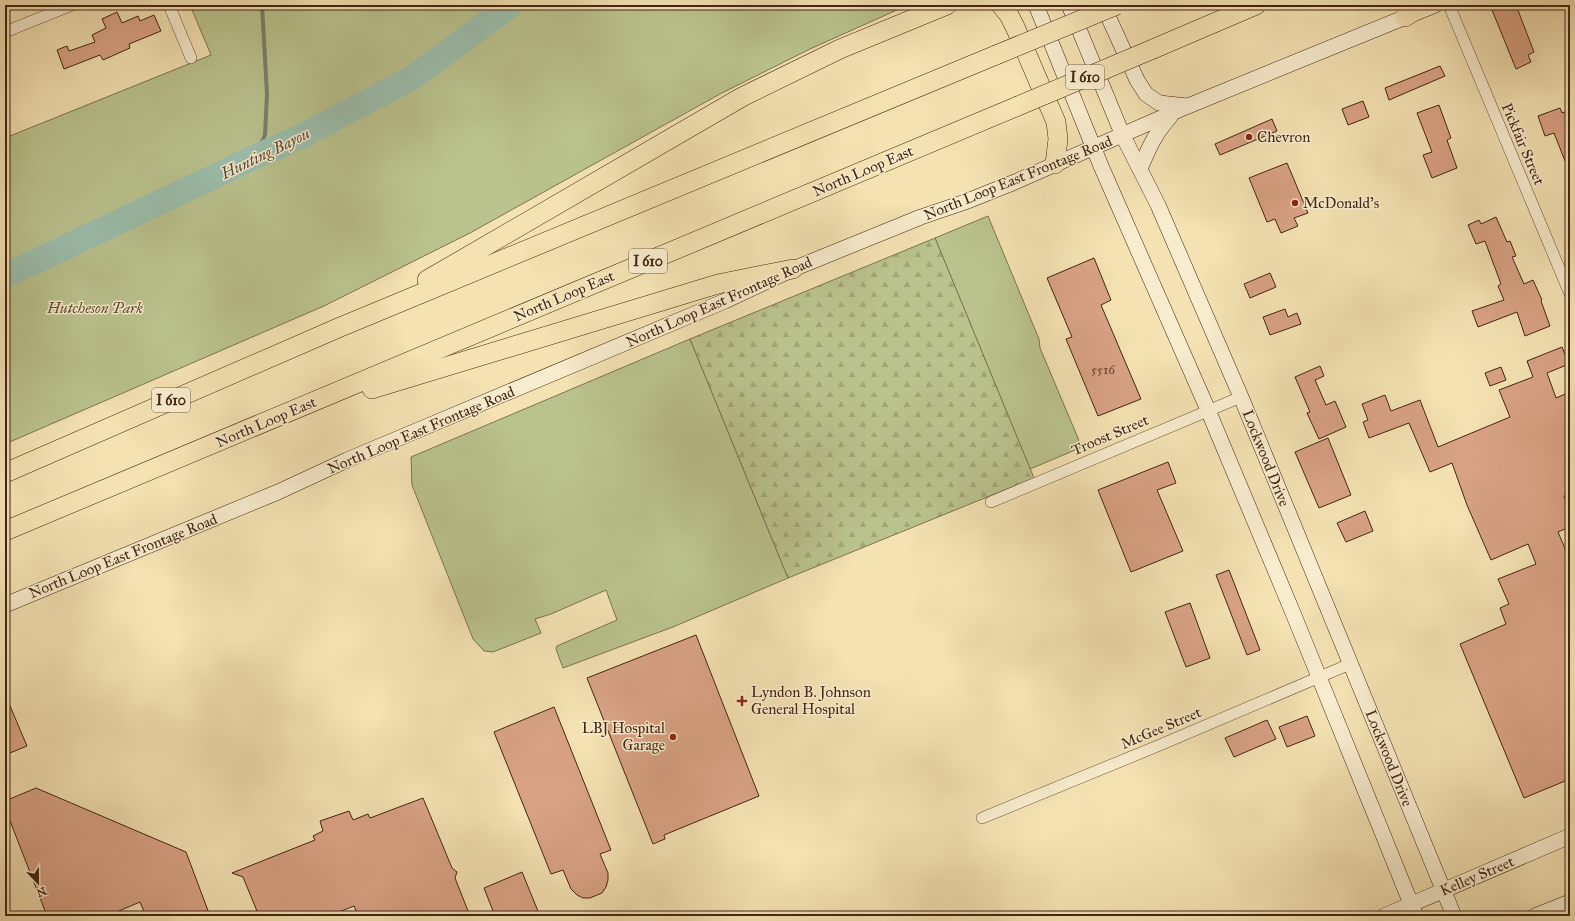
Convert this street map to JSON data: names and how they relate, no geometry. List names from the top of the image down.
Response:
{
  "streets": {
    "highway": ["I 610", "North Loop East"],
    "main road": ["North Loop East Frontage Road", "Lockwood Drive", "Kelley Street"],
    "street": ["Pickfair Street", "Troost Street", "McGee Street"]
  },
  "crossings": [
    ["North Loop East Frontage Road", "Lockwood Drive"],
    ["Troost Street", "Lockwood Drive"],
    ["Lockwood Drive", "McGee Street"],
    ["Lockwood Drive", "Kelley Street"]
  ],
  "water": ["Hunting Bayou"],
  "parks": ["Hutcheson Park"],
  "places": {
    "other": ["Chevron", "McDonald's", "LBJ Hospital Garage"],
    "health": ["Lyndon B. Johnson General Hospital"]
  },
  "house_numbers": ["5516"],
  "north": "bottom"
}
